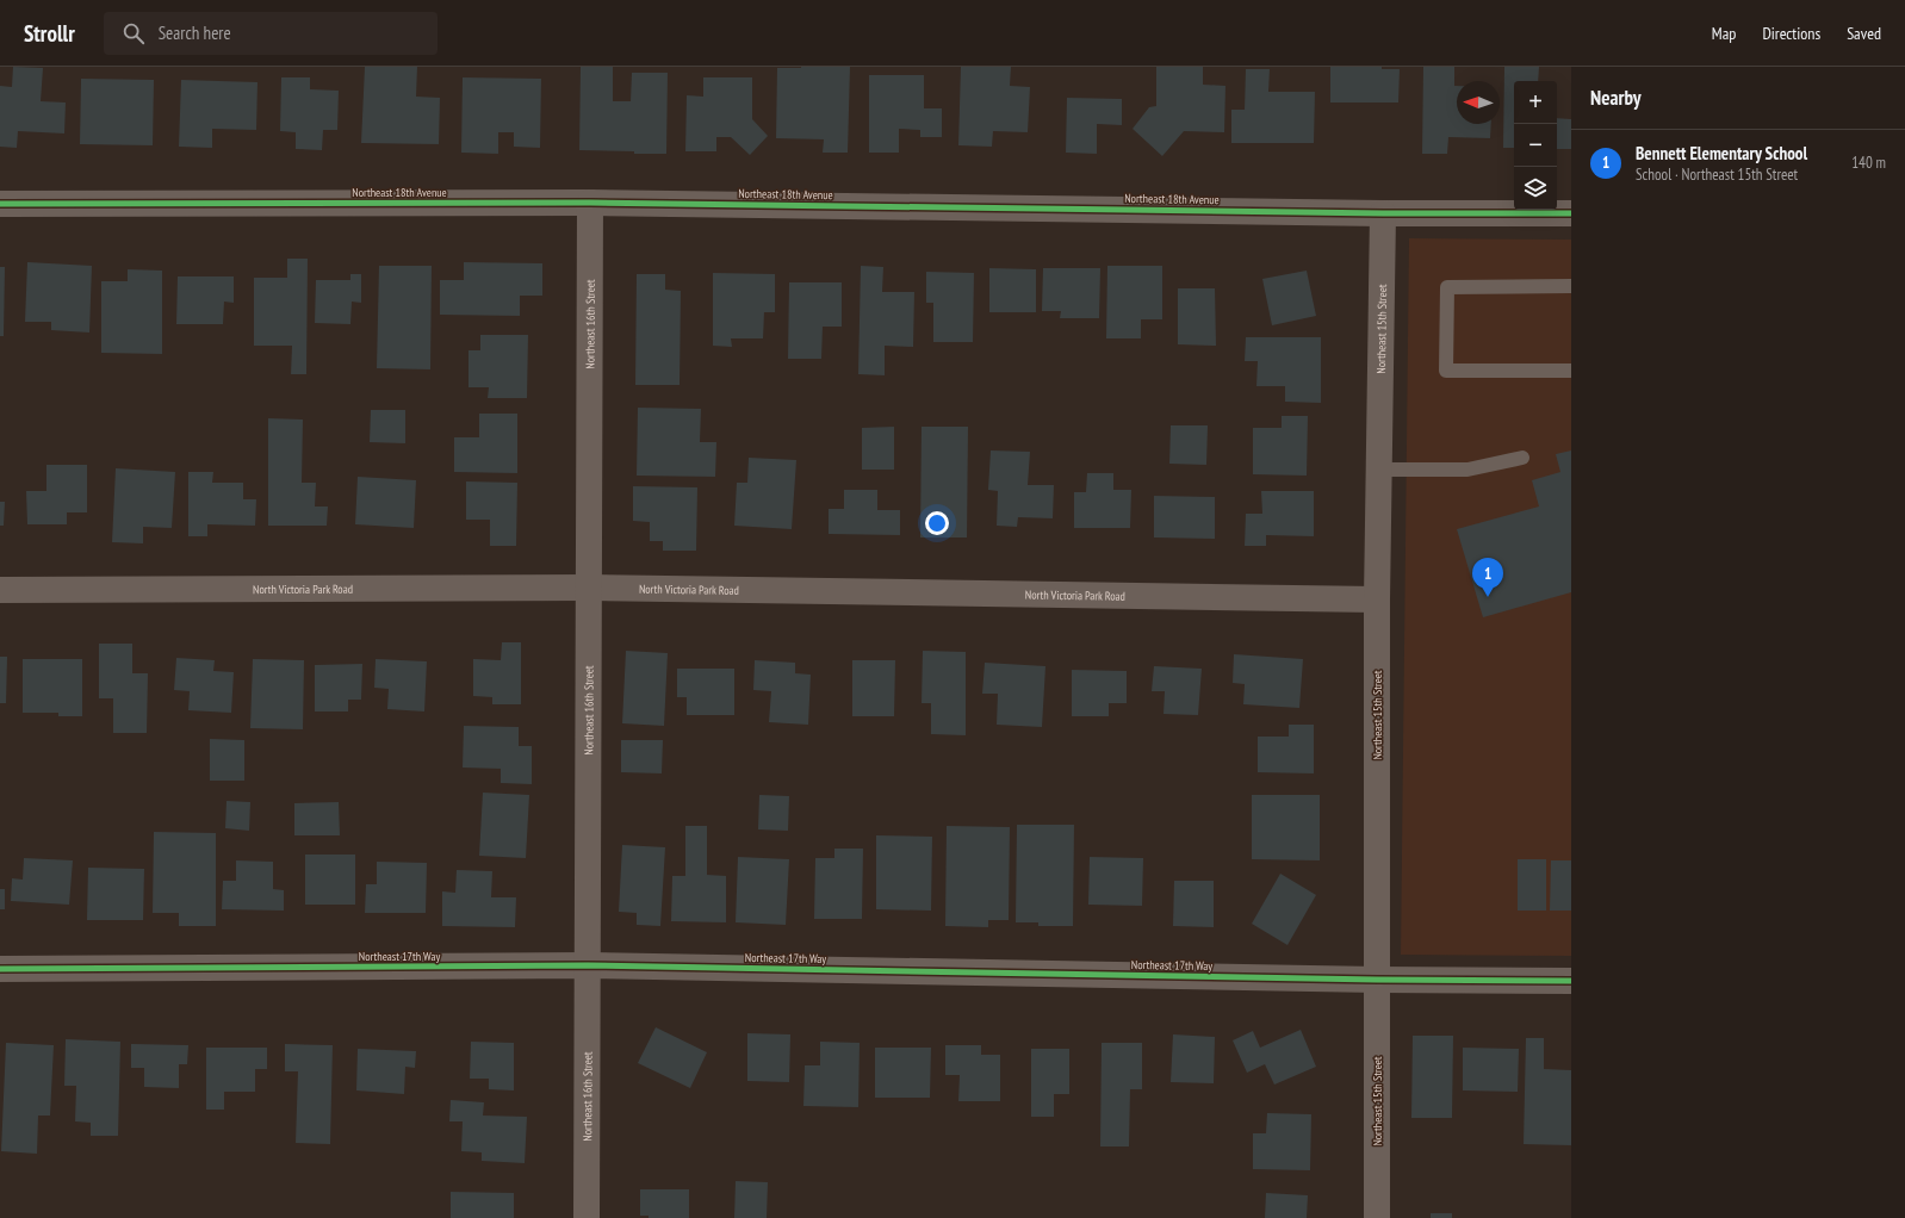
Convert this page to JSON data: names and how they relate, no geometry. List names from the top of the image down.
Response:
{
  "streets": {
    "street": [
      "Northeast 18th Avenue",
      "Northeast 16th Street",
      "Northeast 15th Street",
      "North Victoria Park Road",
      "Northeast 17th Way"
    ]
  },
  "crossings": [
    ["Northeast 18th Avenue", "Northeast 16th Street"],
    ["Northeast 18th Avenue", "Northeast 15th Street"],
    ["Northeast 16th Street", "North Victoria Park Road"],
    ["Northeast 16th Street", "Northeast 17th Way"],
    ["Northeast 15th Street", "North Victoria Park Road"],
    ["Northeast 15th Street", "Northeast 17th Way"]
  ],
  "north": "left",
  "page": {
    "header": "Strollr",
    "search": "Search here",
    "nav": ["Map", "Directions", "Saved"],
    "heading": "Nearby",
    "map_buttons": ["+", "−"],
    "list": [
      {
        "mark": "1",
        "name": "Bennett Elementary School",
        "note": "School · Northeast 15th Street",
        "value": "140 m"
      }
    ],
    "pins": "1"
  }
}
